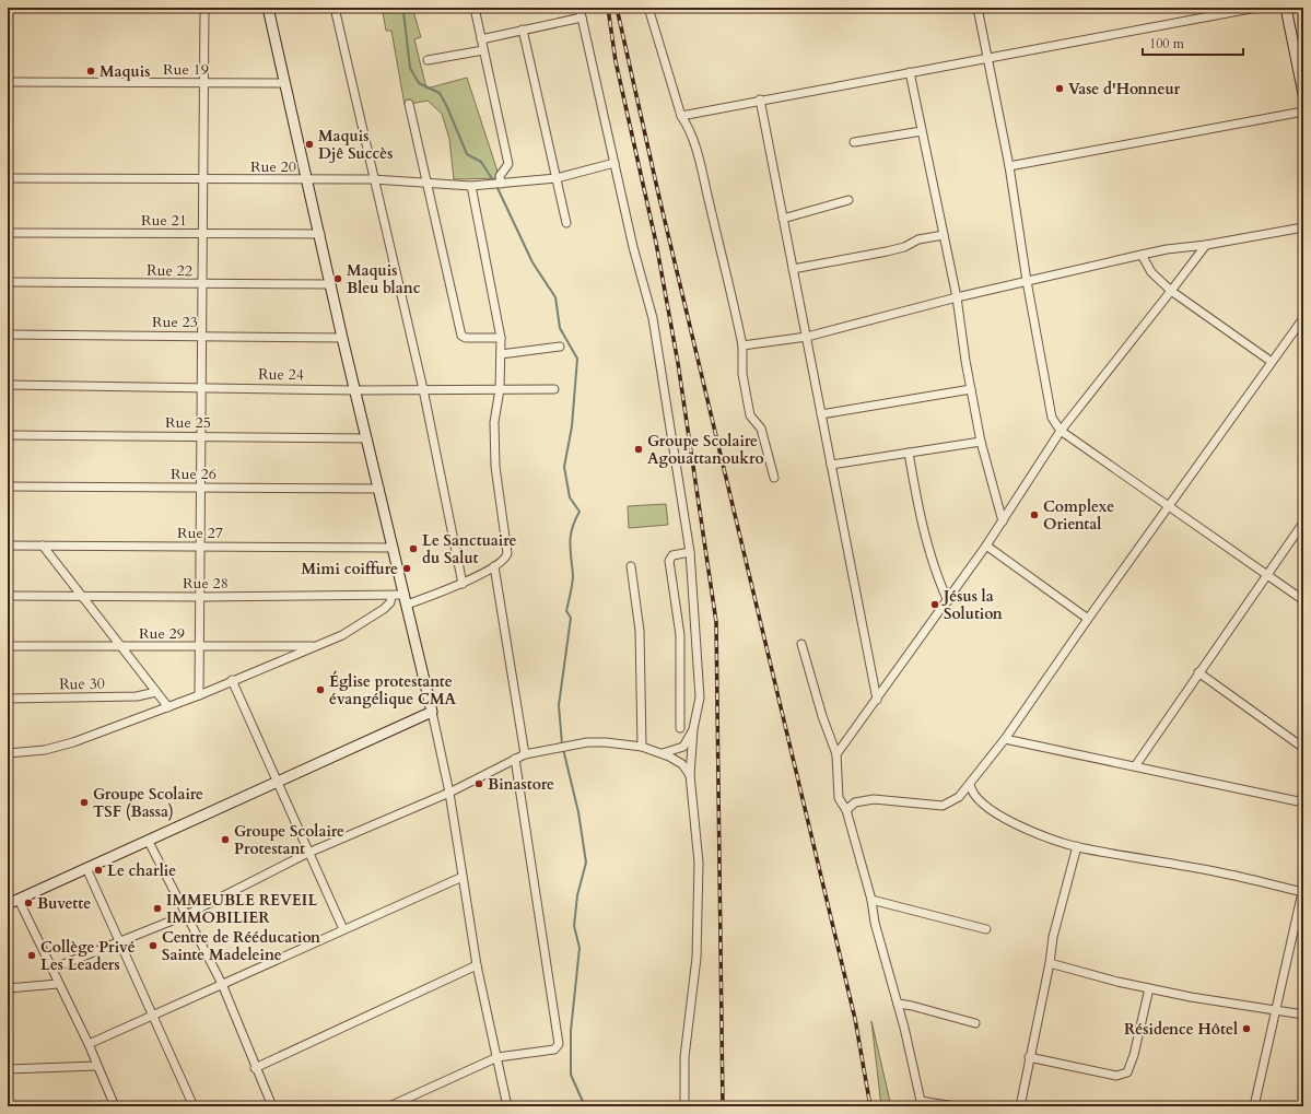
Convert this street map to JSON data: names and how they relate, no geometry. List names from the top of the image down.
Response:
{
  "streets": {
    "street": [
      "Rue 19",
      "Rue 20",
      "Rue 21",
      "Rue 22",
      "Rue 23",
      "Rue 24",
      "Rue 25",
      "Rue 26",
      "Rue 27",
      "Rue 28",
      "Rue 29",
      "Rue 30"
    ]
  },
  "places": [
    "Maquis",
    "Vase d'Honneur",
    "Maquis Djê Succès",
    "Maquis Bleu blanc",
    "Groupe Scolaire Agouattanoukro",
    "Complexe Oriental",
    "Le Sanctuaire du Salut",
    "Mimi coiffure",
    "Jésus la Solution",
    "Église protestante évangélique CMA",
    "Binastore",
    "Groupe Scolaire TSF (Bassa)",
    "Groupe Scolaire Protestant",
    "Le charlie",
    "Buvette",
    "IMMEUBLE REVEIL IMMOBILIER",
    "Centre de Rééducation Sainte Madeleine",
    "Collège Privé Les Leaders",
    "Résidence Hôtel"
  ],
  "scale_bar": "100 m"
}
